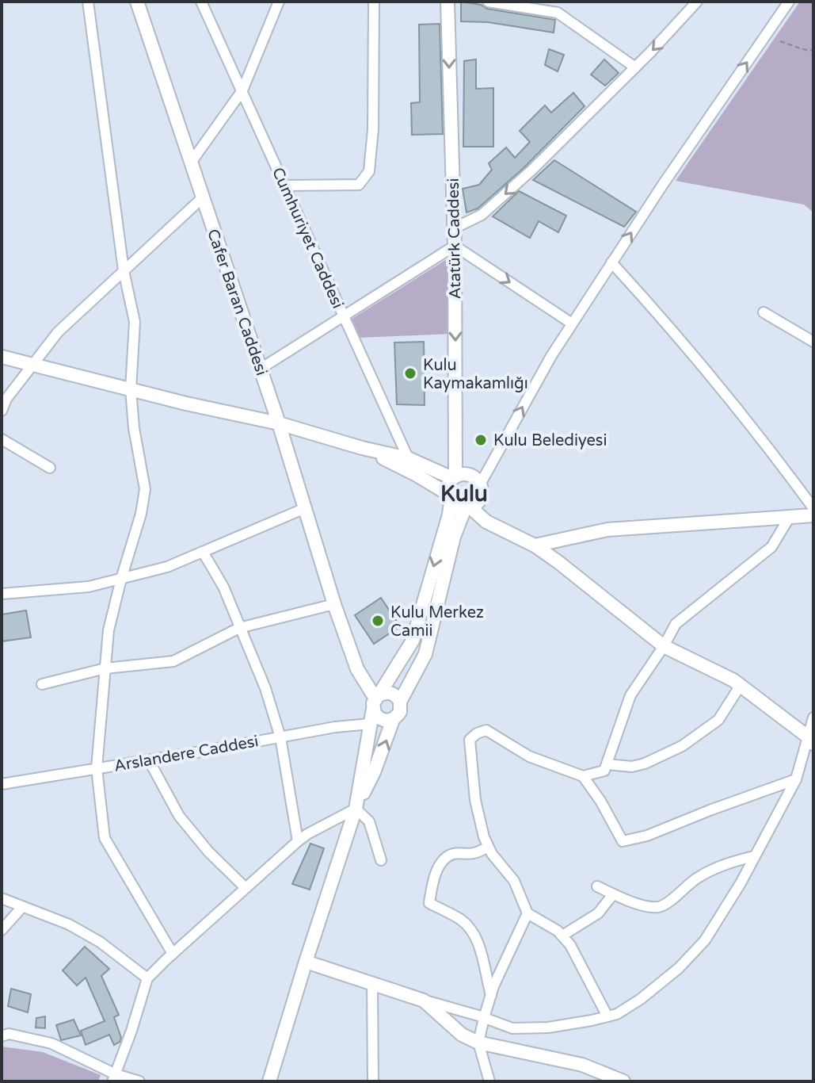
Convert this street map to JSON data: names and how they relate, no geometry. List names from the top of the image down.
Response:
{
  "streets": {
    "street": [
      "Cumhuriyet Caddesi",
      "Atatürk Caddesi",
      "Cafer Baran Caddesi",
      "Arslandere Caddesi"
    ]
  },
  "one_way": ["Atatürk Caddesi"],
  "districts": ["Kulu"],
  "places": ["Kulu Kaymakamlığı", "Kulu Belediyesi", "Kulu Merkez Camii"]
}
